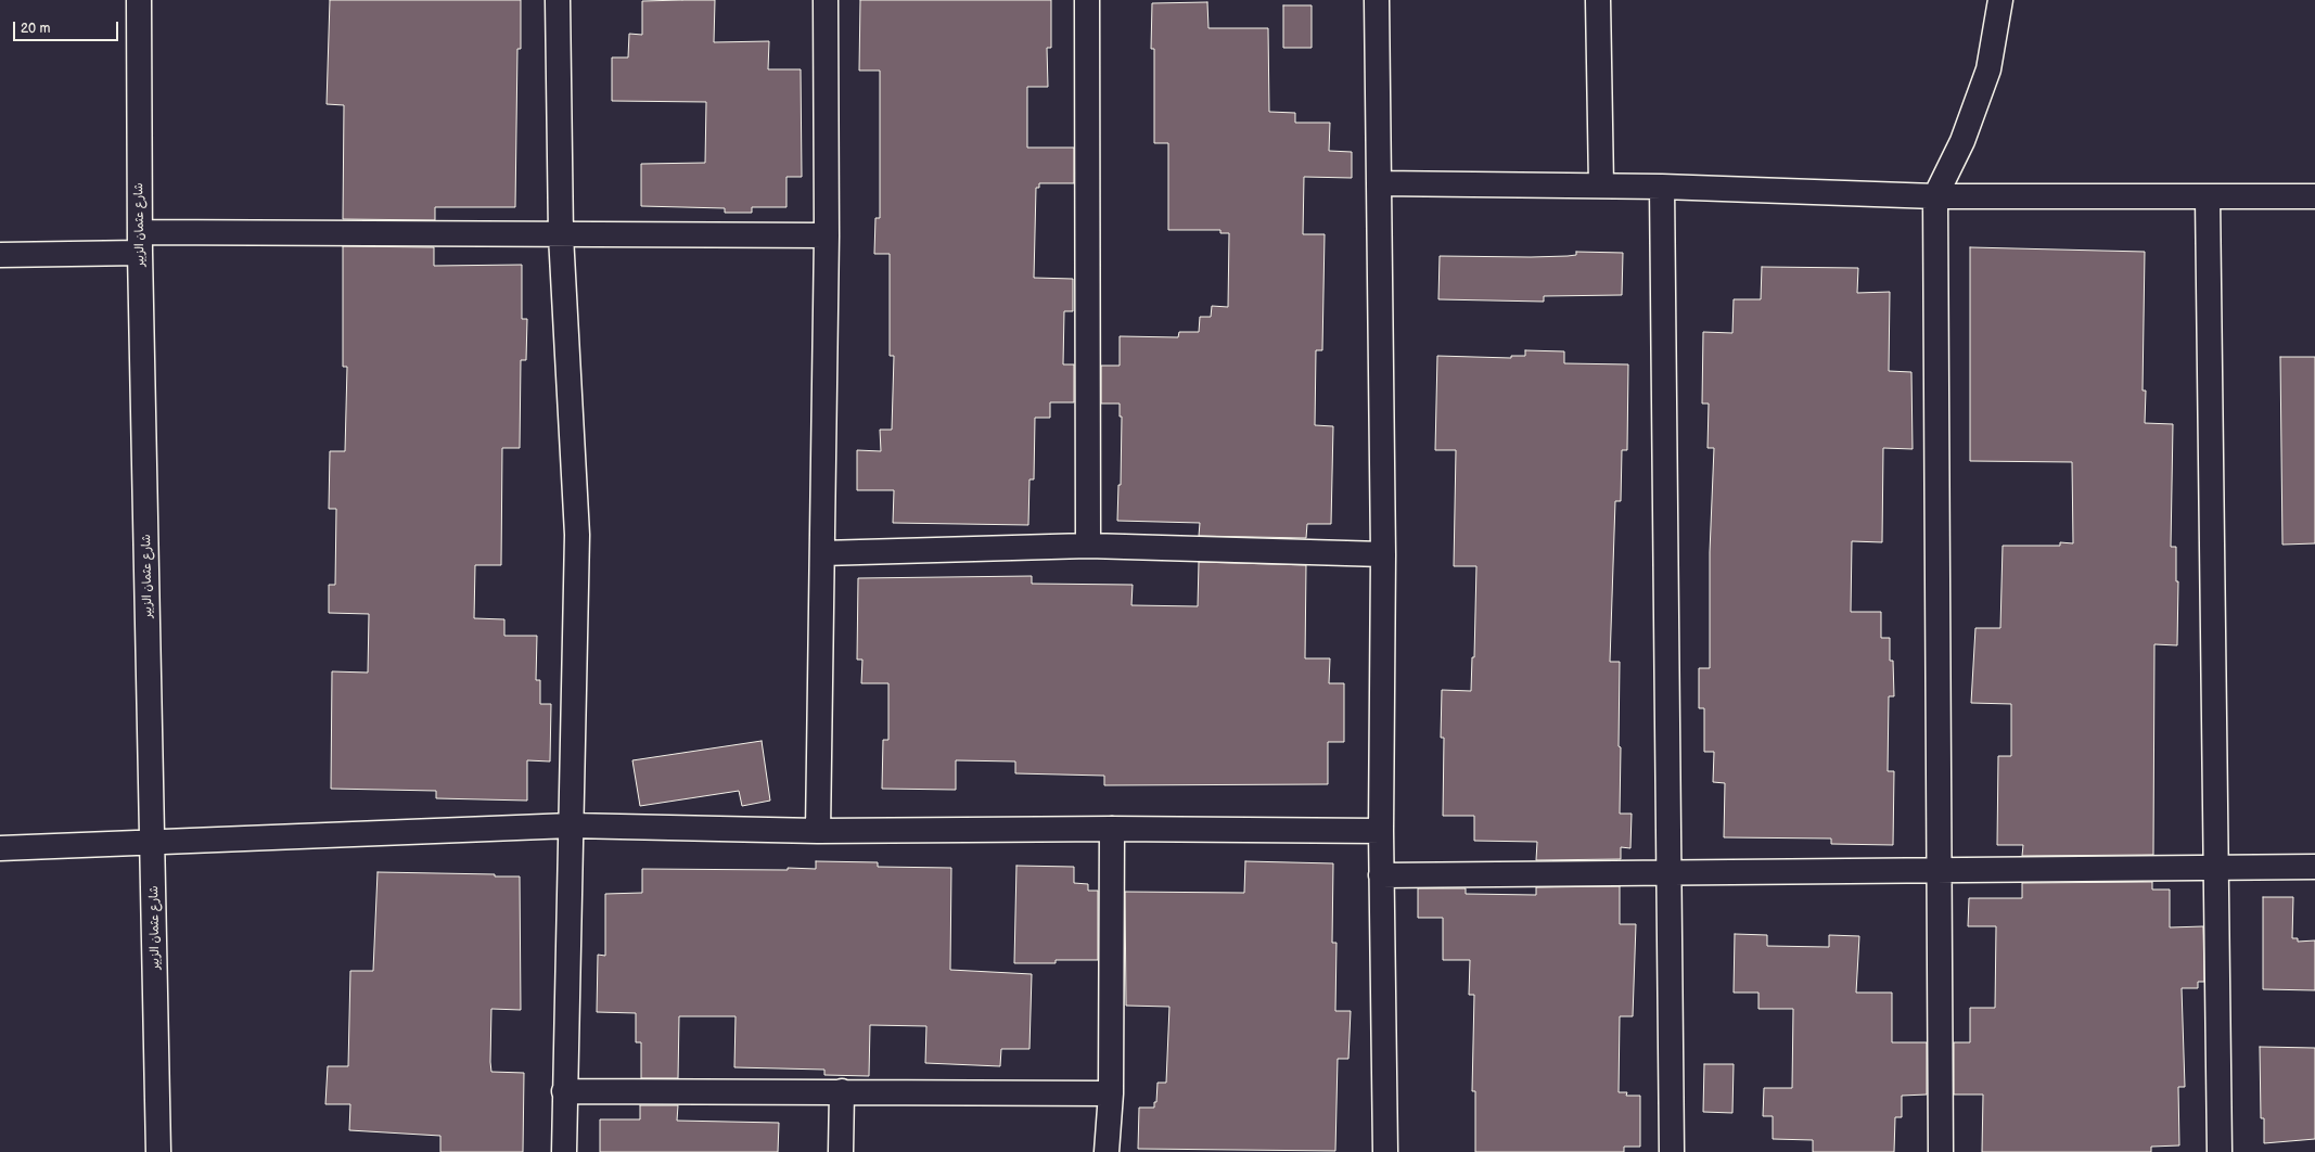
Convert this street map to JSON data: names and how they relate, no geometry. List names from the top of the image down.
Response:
{
  "streets": {
    "street": ["شارع عثمان الزبير"]
  },
  "scale_bar": "20 m"
}
